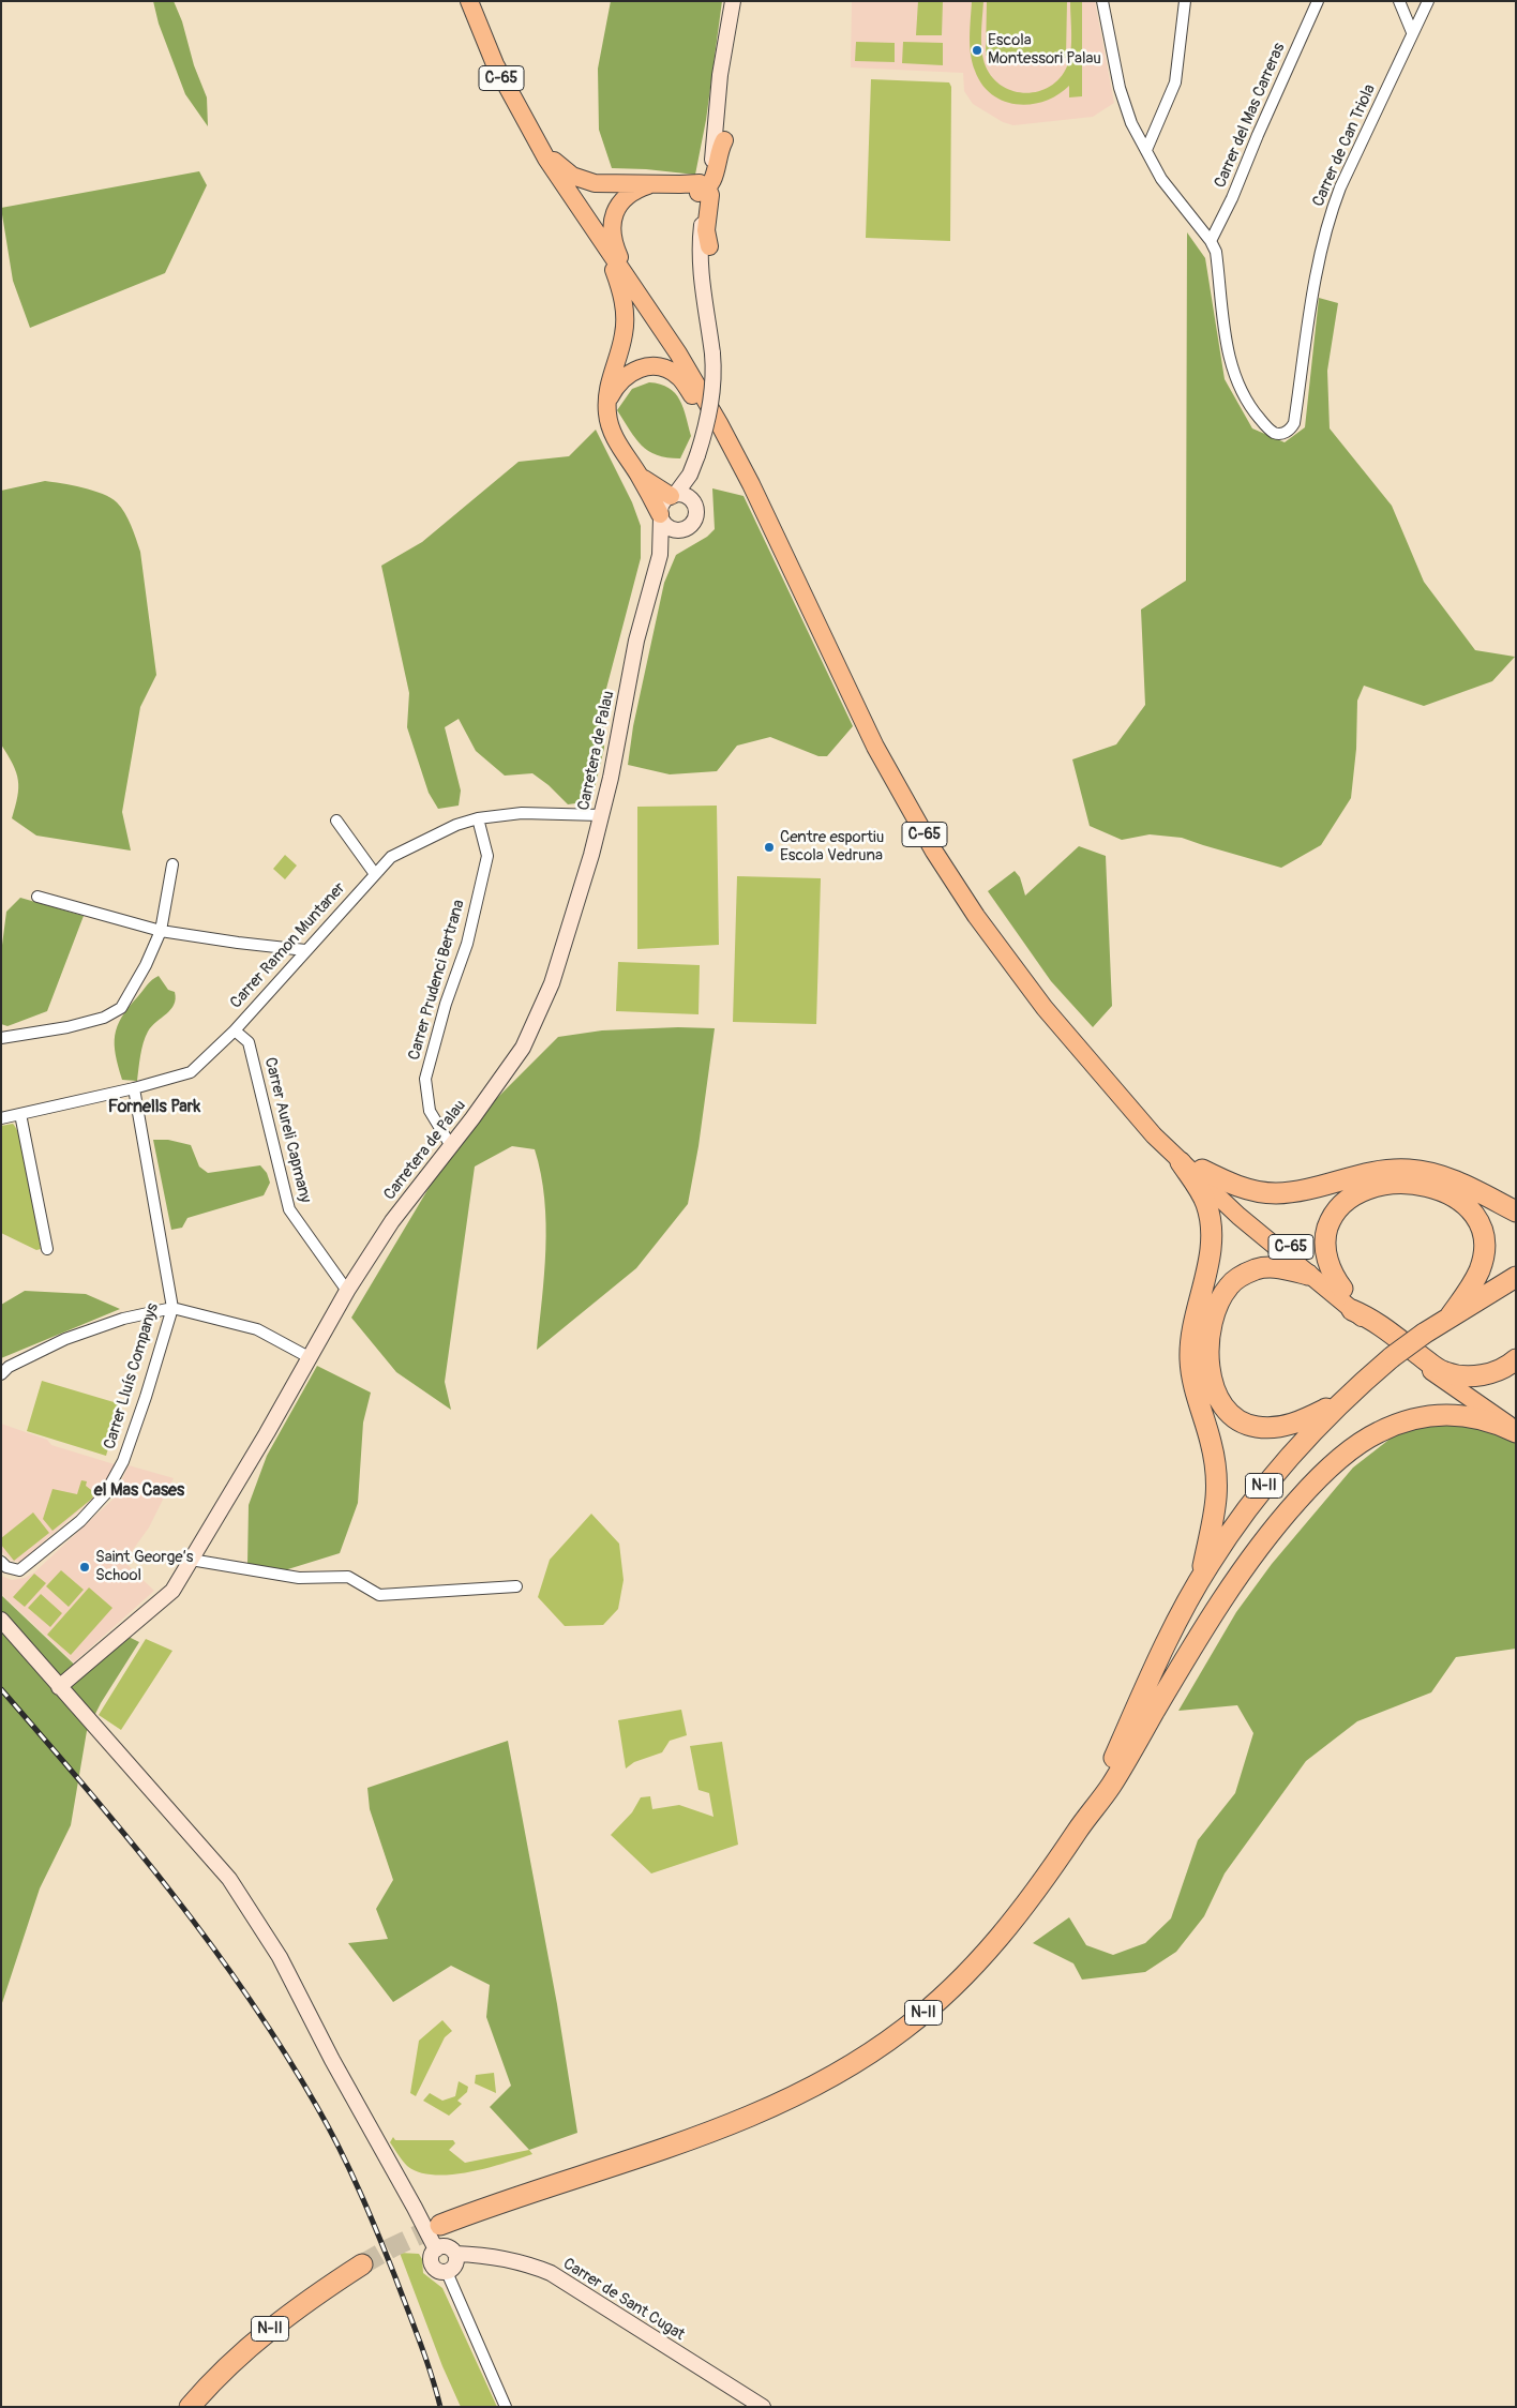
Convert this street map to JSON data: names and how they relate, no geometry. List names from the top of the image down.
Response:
{
  "streets": {
    "highway": ["N-II"],
    "main road": ["C-65"],
    "street": [
      "Carrer del Mas Carreras",
      "Carrer de Can Triola",
      "Carretera de Palau",
      "Carrer Ramon Muntaner",
      "Carrer Prudenci Bertrana",
      "Carrer Aureli Capmany",
      "Carrer Lluís Companys",
      "Carrer de Sant Cugat"
    ]
  },
  "crossings": [
    ["Carrer del Mas Carreras", "Carrer de Can Triola"],
    ["Carretera de Palau", "Carrer Ramon Muntaner"],
    ["Carretera de Palau", "Carrer Prudenci Bertrana"],
    ["Carretera de Palau", "Carrer Aureli Capmany"],
    ["Carrer Ramon Muntaner", "Carrer Prudenci Bertrana"],
    ["Carrer Ramon Muntaner", "Carrer Aureli Capmany"],
    ["Carrer Ramon Muntaner", "Carrer Lluís Companys"]
  ],
  "districts": ["Fornells Park", "el Mas Cases"],
  "places": ["Escola Montessori Palau", "Centre esportiu Escola Vedruna", "Saint George’s School"]
}
